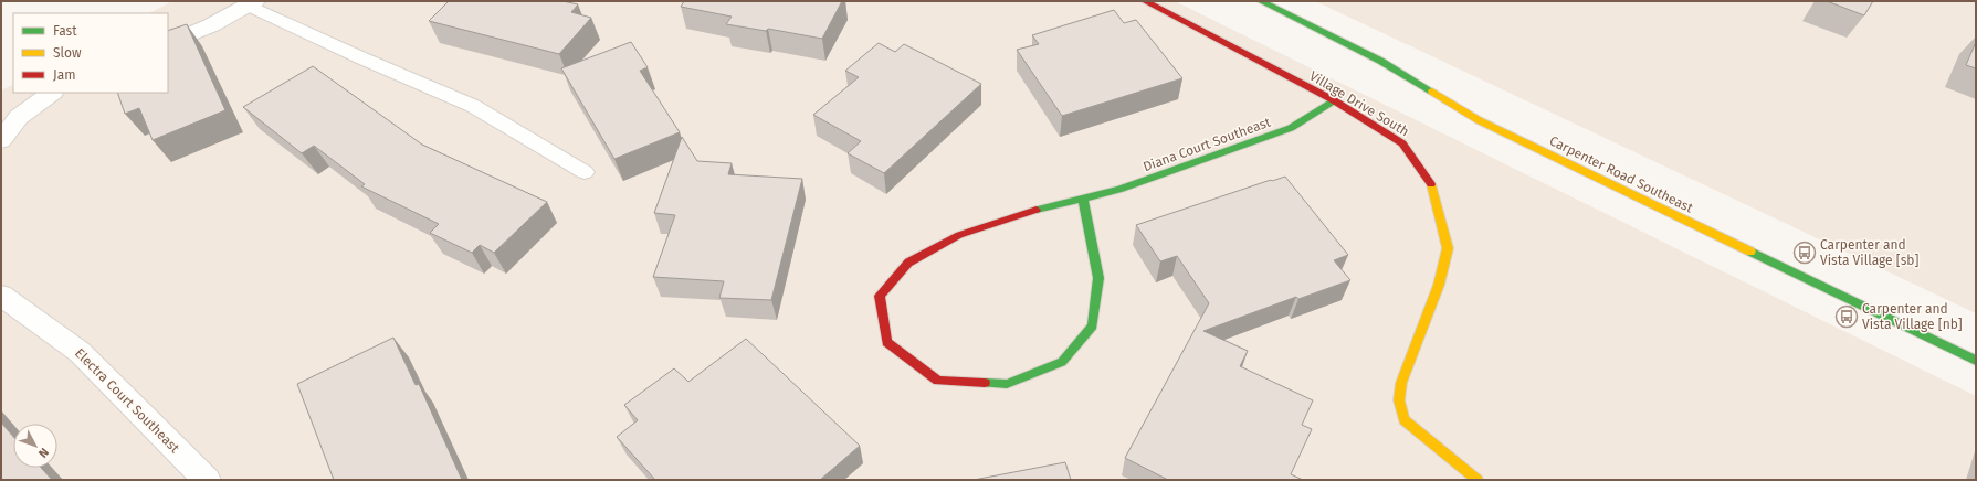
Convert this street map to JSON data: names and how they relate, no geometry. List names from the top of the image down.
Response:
{
  "streets": {
    "street": [
      "Village Drive South",
      "Diana Court Southeast",
      "Carpenter Road Southeast",
      "Electra Court Southeast"
    ]
  },
  "crossings": [
    ["Village Drive South", "Diana Court Southeast"]
  ],
  "places": {
    "bus stop": ["Carpenter and Vista Village [sb]", "Carpenter and Vista Village [nb]"]
  },
  "legend": ["Fast", "Slow", "Jam"],
  "north": "bottom right"
}
